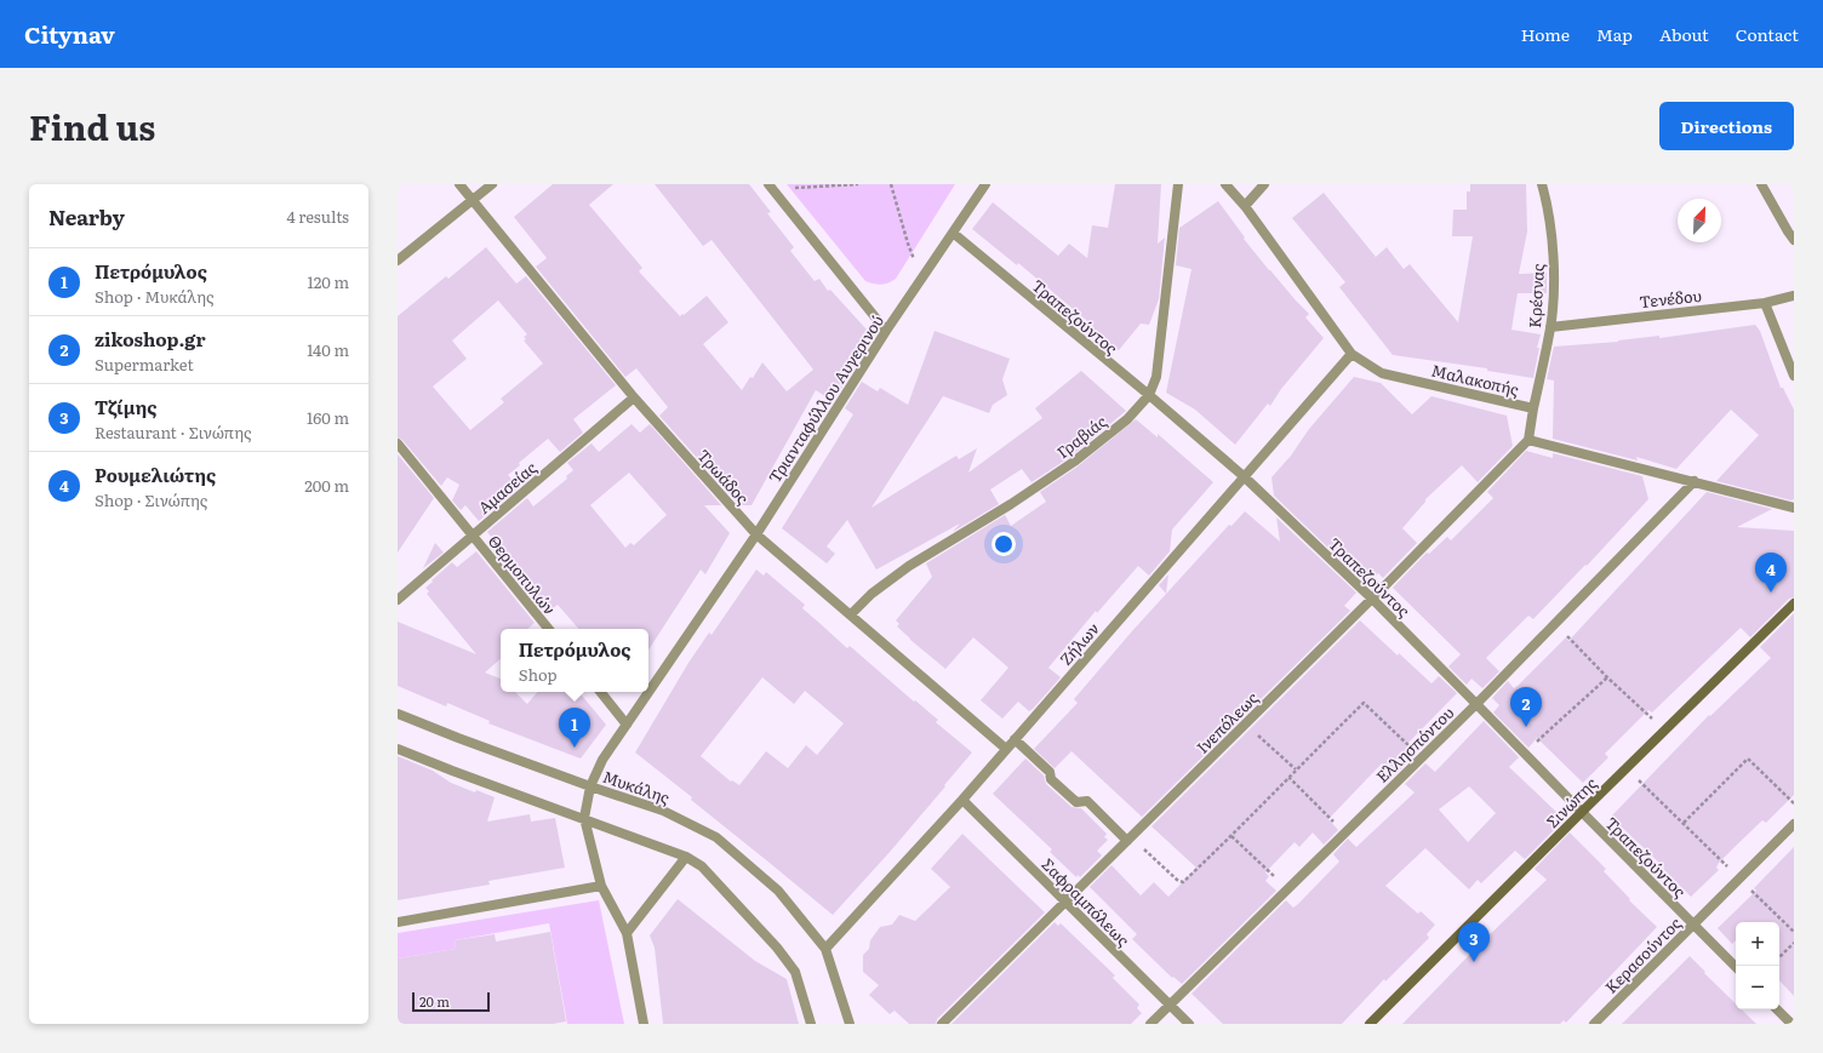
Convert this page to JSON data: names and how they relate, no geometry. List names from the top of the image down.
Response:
{
  "streets": {
    "street": [
      "Κρέσνας",
      "Τενέδου",
      "Τραπεζούντος",
      "Μαλακοπής",
      "Τριανταφύλλου Αυγερινού",
      "Γραβιάς",
      "Τρωάδος",
      "Αμασείας",
      "Θερμοπυλών",
      "Ζήλων",
      "Ινεπόλεως",
      "Ελλησπόντου",
      "Μυκάλης",
      "Σινώπης",
      "Σαφραμπόλεως",
      "Κερασούντος"
    ]
  },
  "crossings": [
    ["Κρέσνας", "Τενέδου"],
    ["Κρέσνας", "Μαλακοπής"],
    ["Τραπεζούντος", "Τριανταφύλλου Αυγερινού"],
    ["Τραπεζούντος", "Γραβιάς"],
    ["Τραπεζούντος", "Ζήλων"],
    ["Τραπεζούντος", "Ινεπόλεως"],
    ["Τραπεζούντος", "Ελλησπόντου"],
    ["Τραπεζούντος", "Σινώπης"],
    ["Τραπεζούντος", "Κερασούντος"],
    ["Μαλακοπής", "Ζήλων"],
    ["Μαλακοπής", "Ινεπόλεως"],
    ["Τριανταφύλλου Αυγερινού", "Τρωάδος"],
    ["Τριανταφύλλου Αυγερινού", "Μυκάλης"],
    ["Γραβιάς", "Τρωάδος"],
    ["Τρωάδος", "Αμασείας"],
    ["Τρωάδος", "Ζήλων"],
    ["Αμασείας", "Θερμοπυλών"],
    ["Ζήλων", "Μυκάλης"],
    ["Ζήλων", "Σαφραμπόλεως"],
    ["Ινεπόλεως", "Σαφραμπόλεως"],
    ["Ελλησπόντου", "Σαφραμπόλεως"]
  ],
  "scale_bar": "20 m",
  "north": "top right",
  "page": {
    "header": "Citynav",
    "nav": [
      "Home",
      "Map",
      "About",
      "Contact"
    ],
    "title": "Find us",
    "buttons": "Directions",
    "heading": ["Nearby", "4 results"],
    "list": [
      {
        "mark": "1",
        "name": "Πετρόμυλος",
        "note": "Shop · Μυκάλης",
        "value": "120 m"
      },
      {
        "mark": "2",
        "name": "zikoshop.gr",
        "note": "Supermarket",
        "value": "140 m"
      },
      {
        "mark": "3",
        "name": "Τζίμης",
        "note": "Restaurant · Σινώπης",
        "value": "160 m"
      },
      {
        "mark": "4",
        "name": "Ρουμελιώτης",
        "note": "Shop · Σινώπης",
        "value": "200 m"
      }
    ],
    "pins": [
      "4",
      "2",
      "1",
      "3"
    ],
    "popup": ["Πετρόμυλος", "Shop"],
    "map_buttons": ["+", "−"],
    "scale": "20 m"
  }
}
